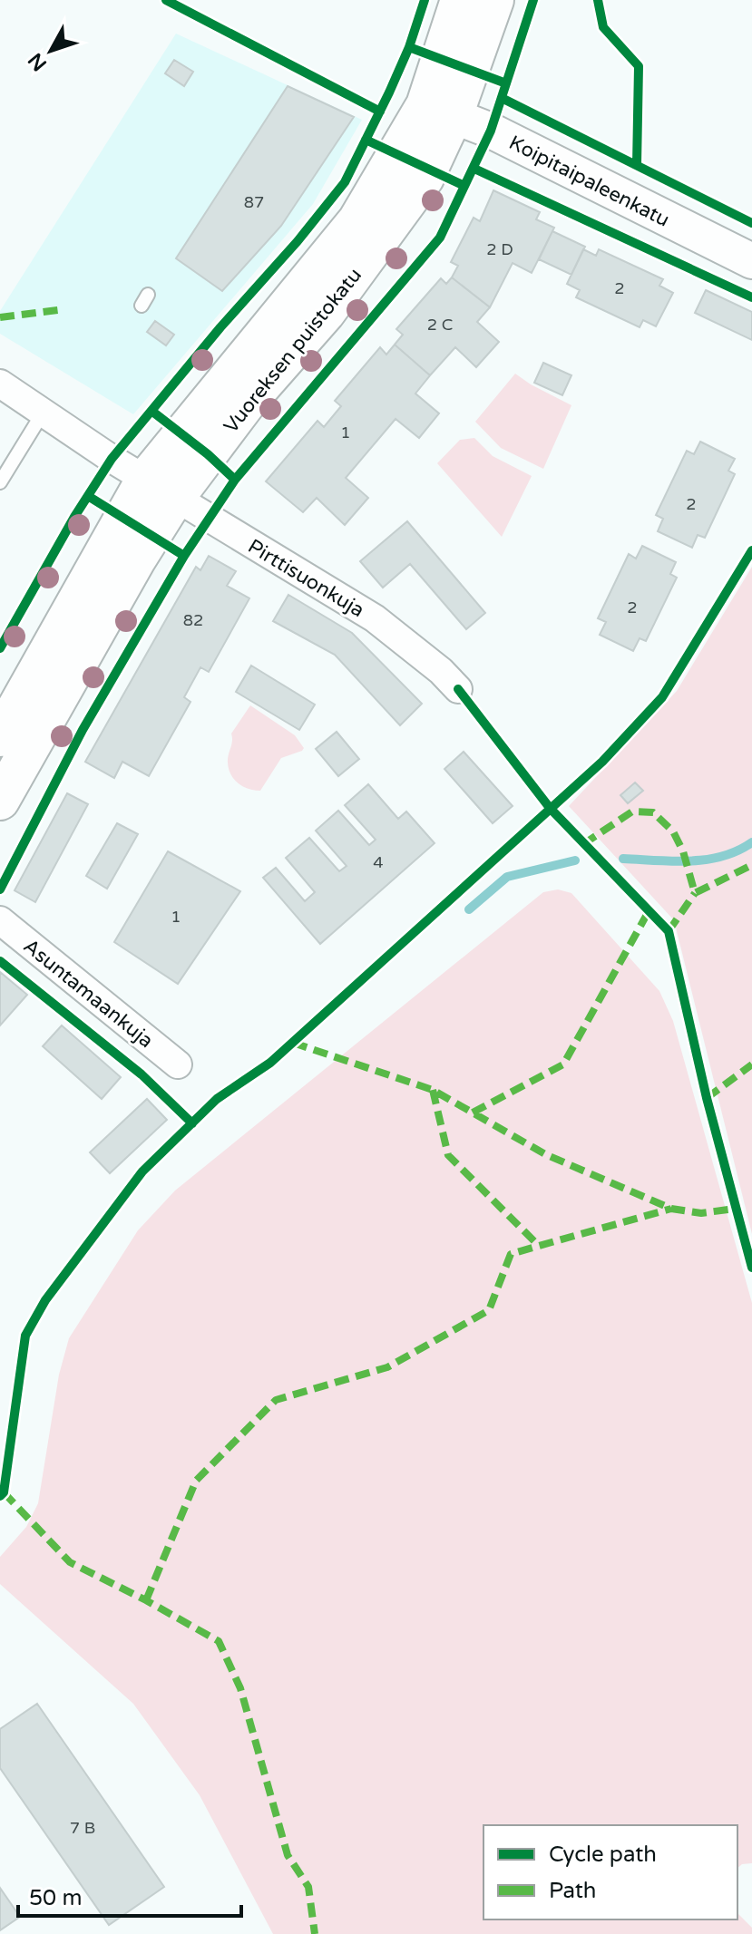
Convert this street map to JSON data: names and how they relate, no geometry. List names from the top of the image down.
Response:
{
  "streets": {
    "main road": ["Vuoreksen puistokatu"],
    "street": ["Koipitaipaleenkatu", "Pirttisuonkuja", "Asuntamaankuja"]
  },
  "crossings": [
    ["Koipitaipaleenkatu", "Vuoreksen puistokatu"],
    ["Vuoreksen puistokatu", "Pirttisuonkuja"]
  ],
  "house_numbers": [
    "87",
    "2 D",
    "2",
    "2 C",
    "1",
    "2",
    "2",
    "82",
    "4",
    "1",
    "7 B"
  ],
  "legend": ["Cycle path", "Path"],
  "scale_bar": "50 m",
  "north": "bottom left"
}
